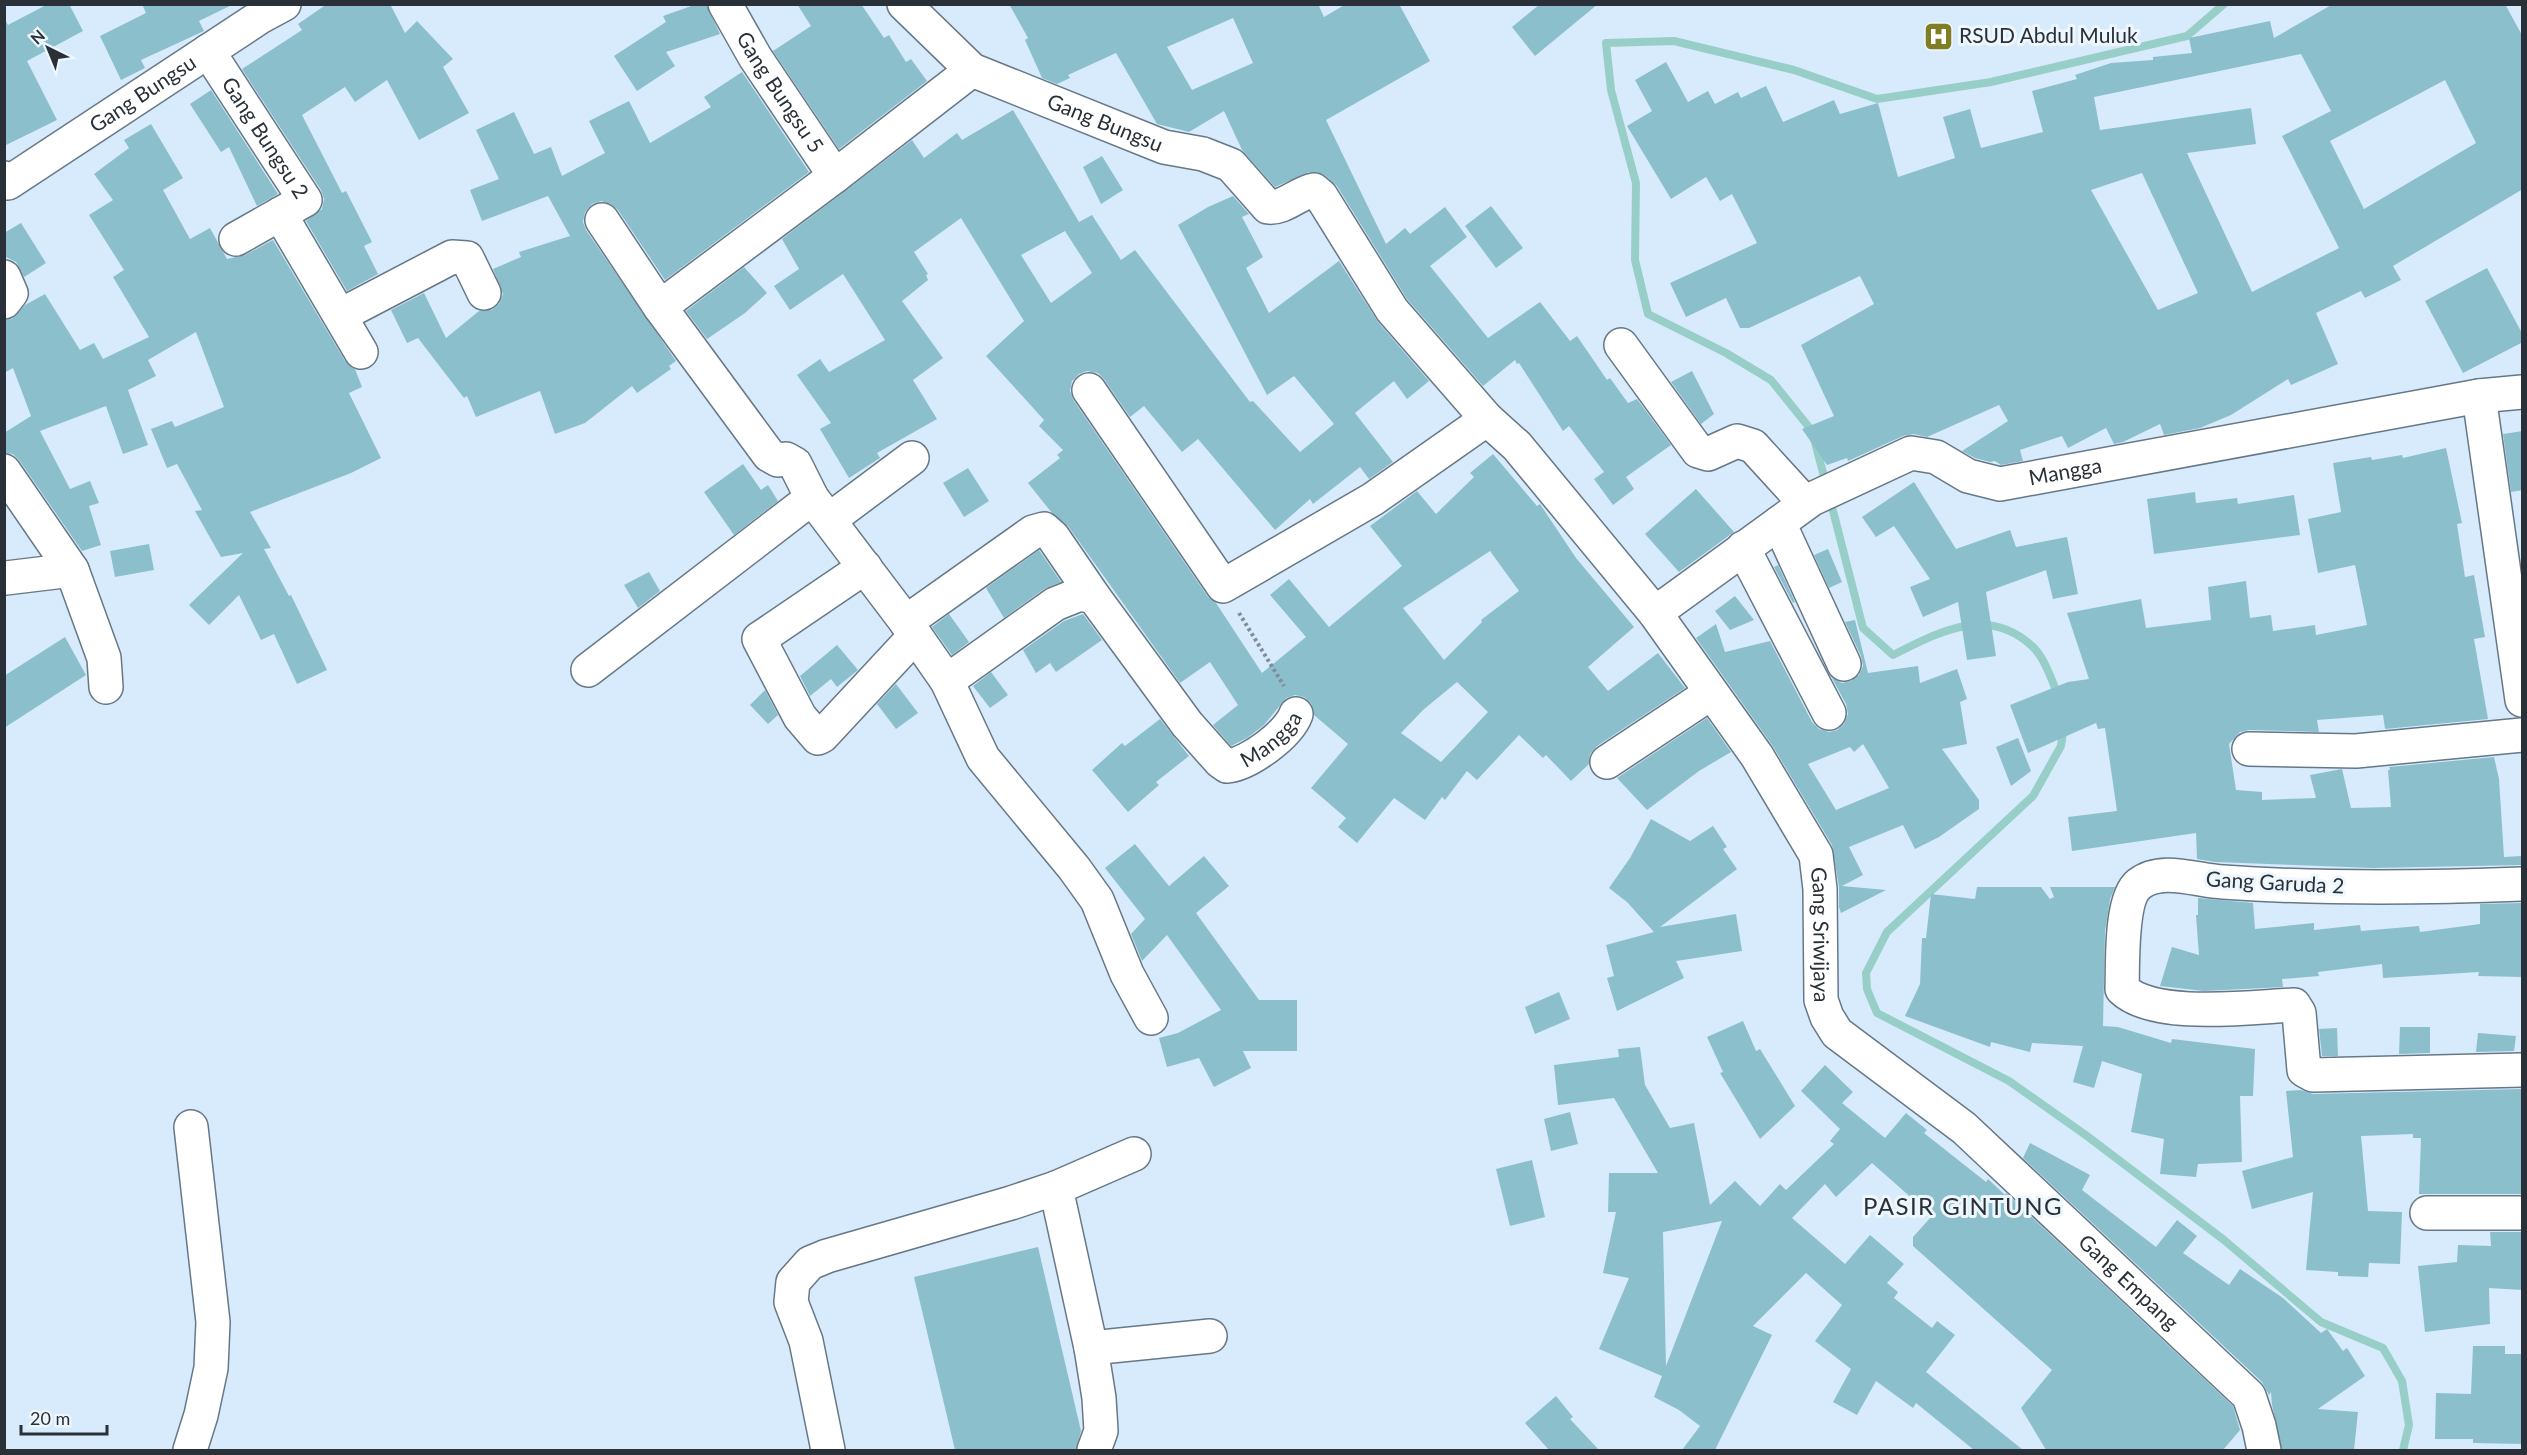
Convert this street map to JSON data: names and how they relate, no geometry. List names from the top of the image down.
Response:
{
  "streets": {
    "street": [
      "Gang Bungsu 5",
      "Gang Bungsu",
      "Gang Bungsu 2",
      "Mangga",
      "Gang Garuda 2",
      "Gang Sriwijaya",
      "Gang Empang"
    ]
  },
  "crossings": [
    ["Gang Bungsu", "Gang Bungsu 2"],
    ["Gang Bungsu", "Gang Sriwijaya"],
    ["Mangga", "Gang Sriwijaya"],
    ["Gang Sriwijaya", "Gang Empang"]
  ],
  "districts": ["PASIR GINTUNG"],
  "places": {
    "hospital": ["RSUD Abdul Muluk"]
  },
  "scale_bar": "20 m",
  "north": "top left"
}
